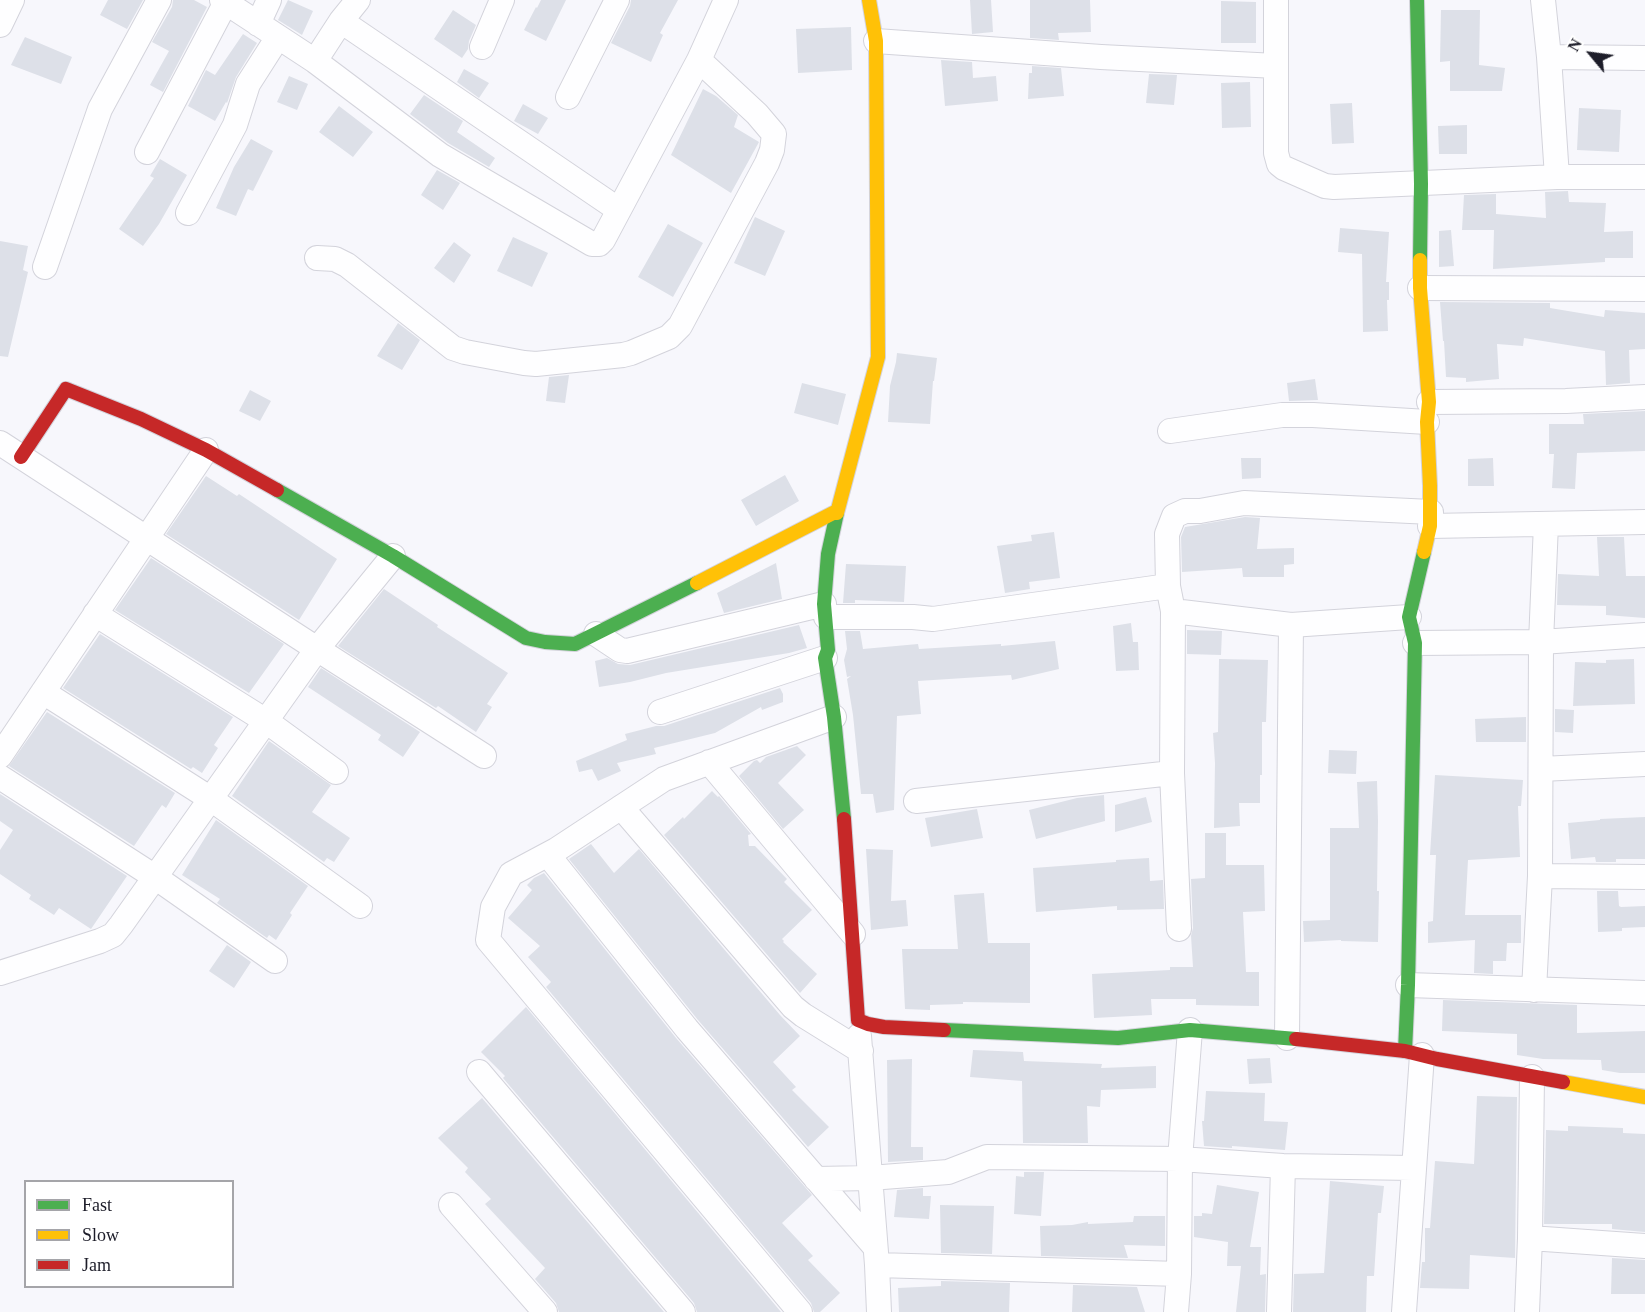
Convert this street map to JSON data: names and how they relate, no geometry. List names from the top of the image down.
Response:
{
  "legend": ["Fast", "Slow", "Jam"],
  "north": "top left"
}
